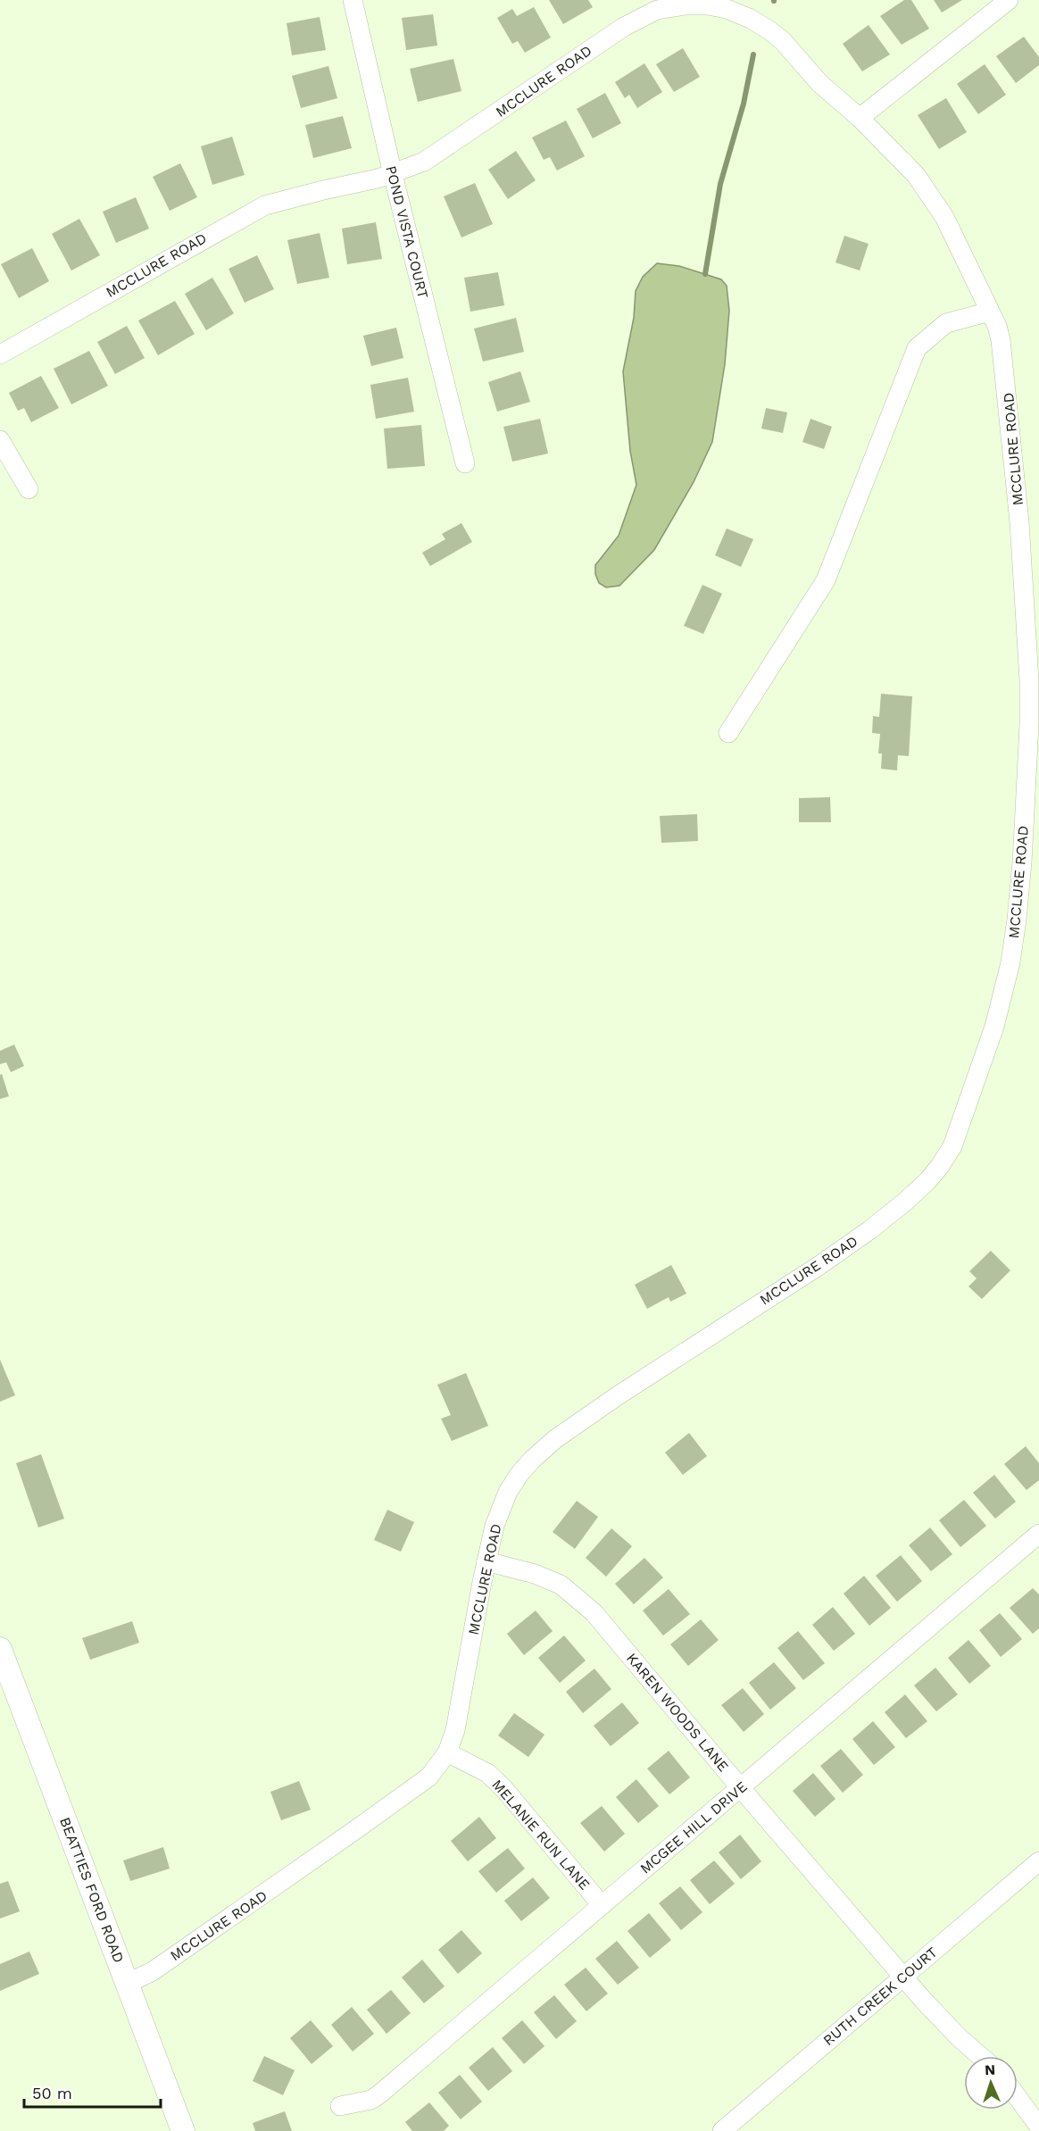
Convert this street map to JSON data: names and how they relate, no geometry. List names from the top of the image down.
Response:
{
  "streets": {
    "main road": ["BEATTIES FORD ROAD"],
    "street": [
      "MCCLURE ROAD",
      "POND VISTA COURT",
      "KAREN WOODS LANE",
      "MCGEE HILL DRIVE",
      "MELANIE RUN LANE",
      "RUTH CREEK COURT"
    ]
  },
  "crossings": [
    ["MCCLURE ROAD", "POND VISTA COURT"],
    ["MCCLURE ROAD", "KAREN WOODS LANE"],
    ["MCCLURE ROAD", "MELANIE RUN LANE"],
    ["MCCLURE ROAD", "BEATTIES FORD ROAD"],
    ["KAREN WOODS LANE", "MCGEE HILL DRIVE"],
    ["KAREN WOODS LANE", "RUTH CREEK COURT"],
    ["MCGEE HILL DRIVE", "MELANIE RUN LANE"]
  ],
  "scale_bar": "50 m",
  "north": "top"
}
